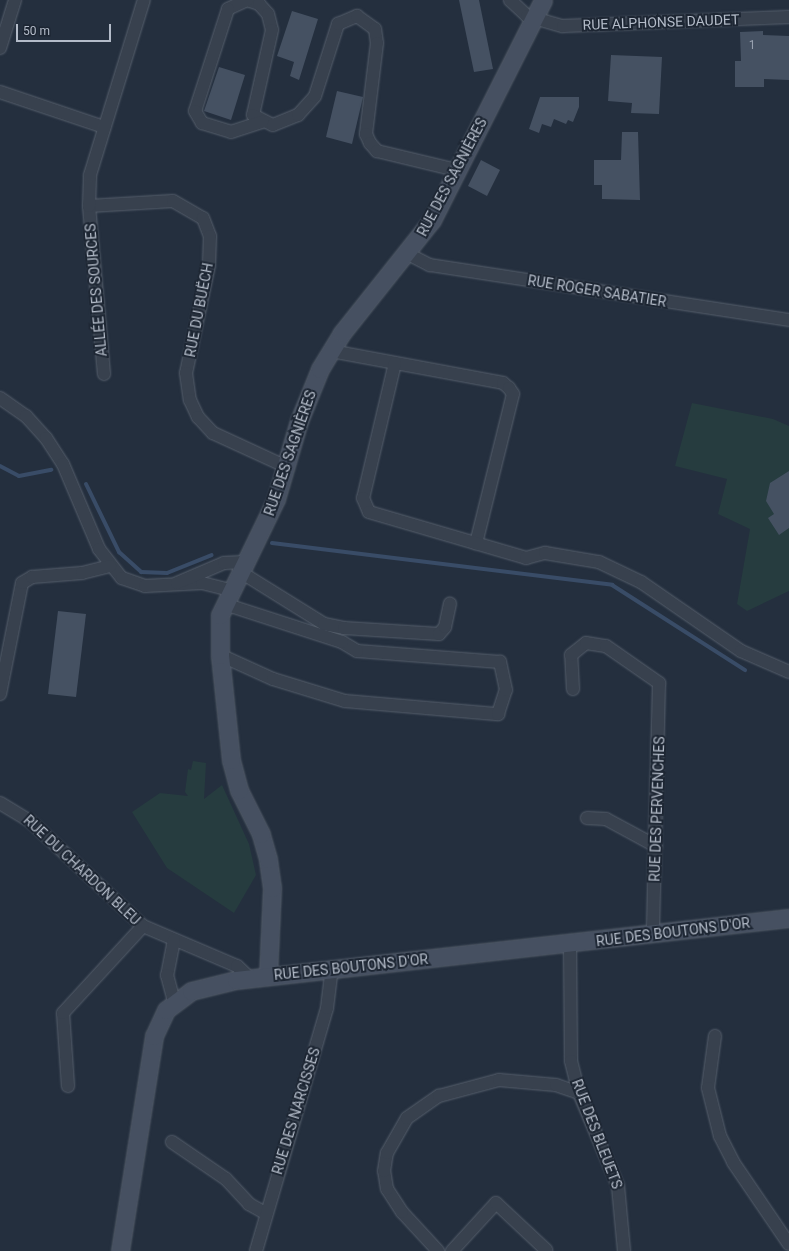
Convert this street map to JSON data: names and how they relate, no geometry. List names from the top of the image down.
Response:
{
  "streets": {
    "main road": ["RUE DES SAGNIÈRES", "RUE DES BOUTONS D'OR"],
    "street": [
      "RUE ALPHONSE DAUDET",
      "ALLÉE DES SOURCES",
      "RUE ROGER SABATIER",
      "RUE DU BUËCH",
      "RUE DES PERVENCHES",
      "RUE DU CHARDON BLEU",
      "RUE DES NARCISSES",
      "RUE DES BLEUETS"
    ]
  },
  "crossings": [
    ["RUE ALPHONSE DAUDET", "RUE DES SAGNIÈRES"],
    ["RUE DES SAGNIÈRES", "RUE ROGER SABATIER"],
    ["RUE DES SAGNIÈRES", "RUE DU BUËCH"],
    ["RUE DES SAGNIÈRES", "RUE DES BOUTONS D'OR"],
    ["ALLÉE DES SOURCES", "RUE DU BUËCH"],
    ["RUE DES PERVENCHES", "RUE DES BOUTONS D'OR"],
    ["RUE DU CHARDON BLEU", "RUE DES BOUTONS D'OR"],
    ["RUE DES BOUTONS D'OR", "RUE DES NARCISSES"],
    ["RUE DES BOUTONS D'OR", "RUE DES BLEUETS"]
  ],
  "house_numbers": ["1"],
  "scale_bar": "50 m"
}
